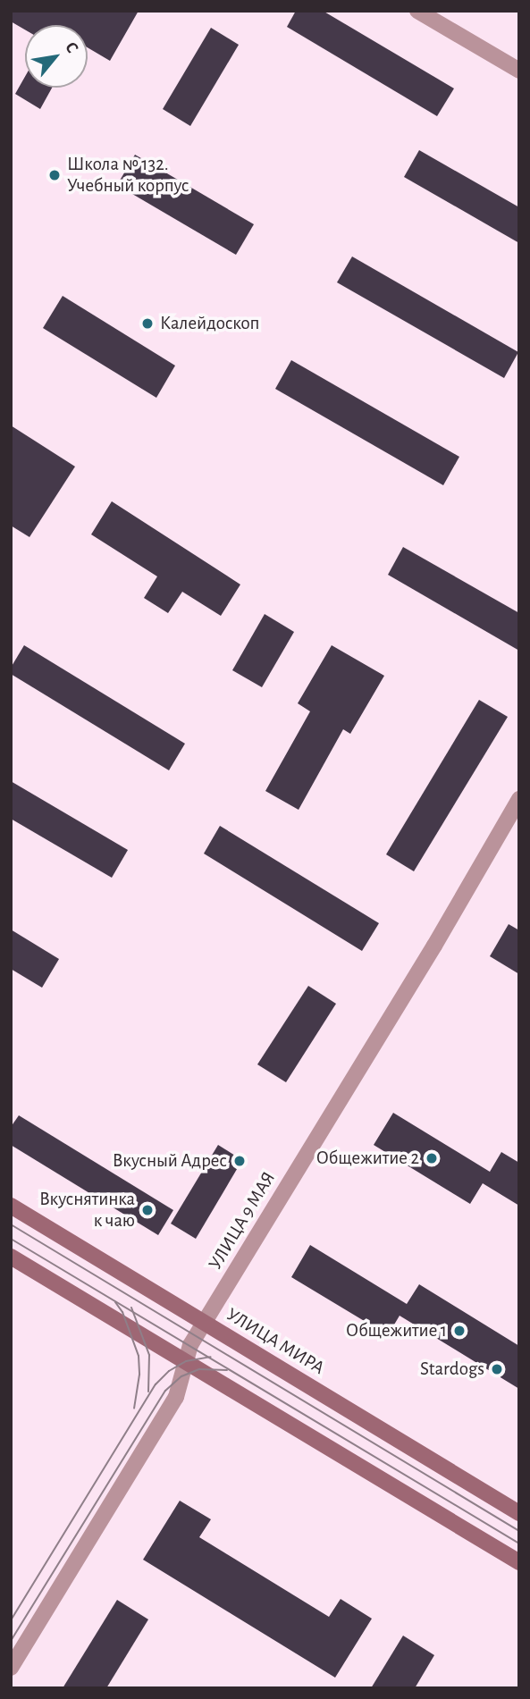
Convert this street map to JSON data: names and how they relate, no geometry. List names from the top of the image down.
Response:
{
  "streets": {
    "main road": ["УЛИЦА МИРА"],
    "street": ["УЛИЦА 9 МАЯ"]
  },
  "crossings": [
    ["УЛИЦА 9 МАЯ", "УЛИЦА МИРА"]
  ],
  "places": [
    "Школа № 132. Учебный корпус",
    "Калейдоскоп",
    "Общежитие 2",
    "Вкусный Адрес",
    "Вкуснятинка к чаю",
    "Общежитие 1",
    "Stardogs"
  ],
  "north": "top right"
}
